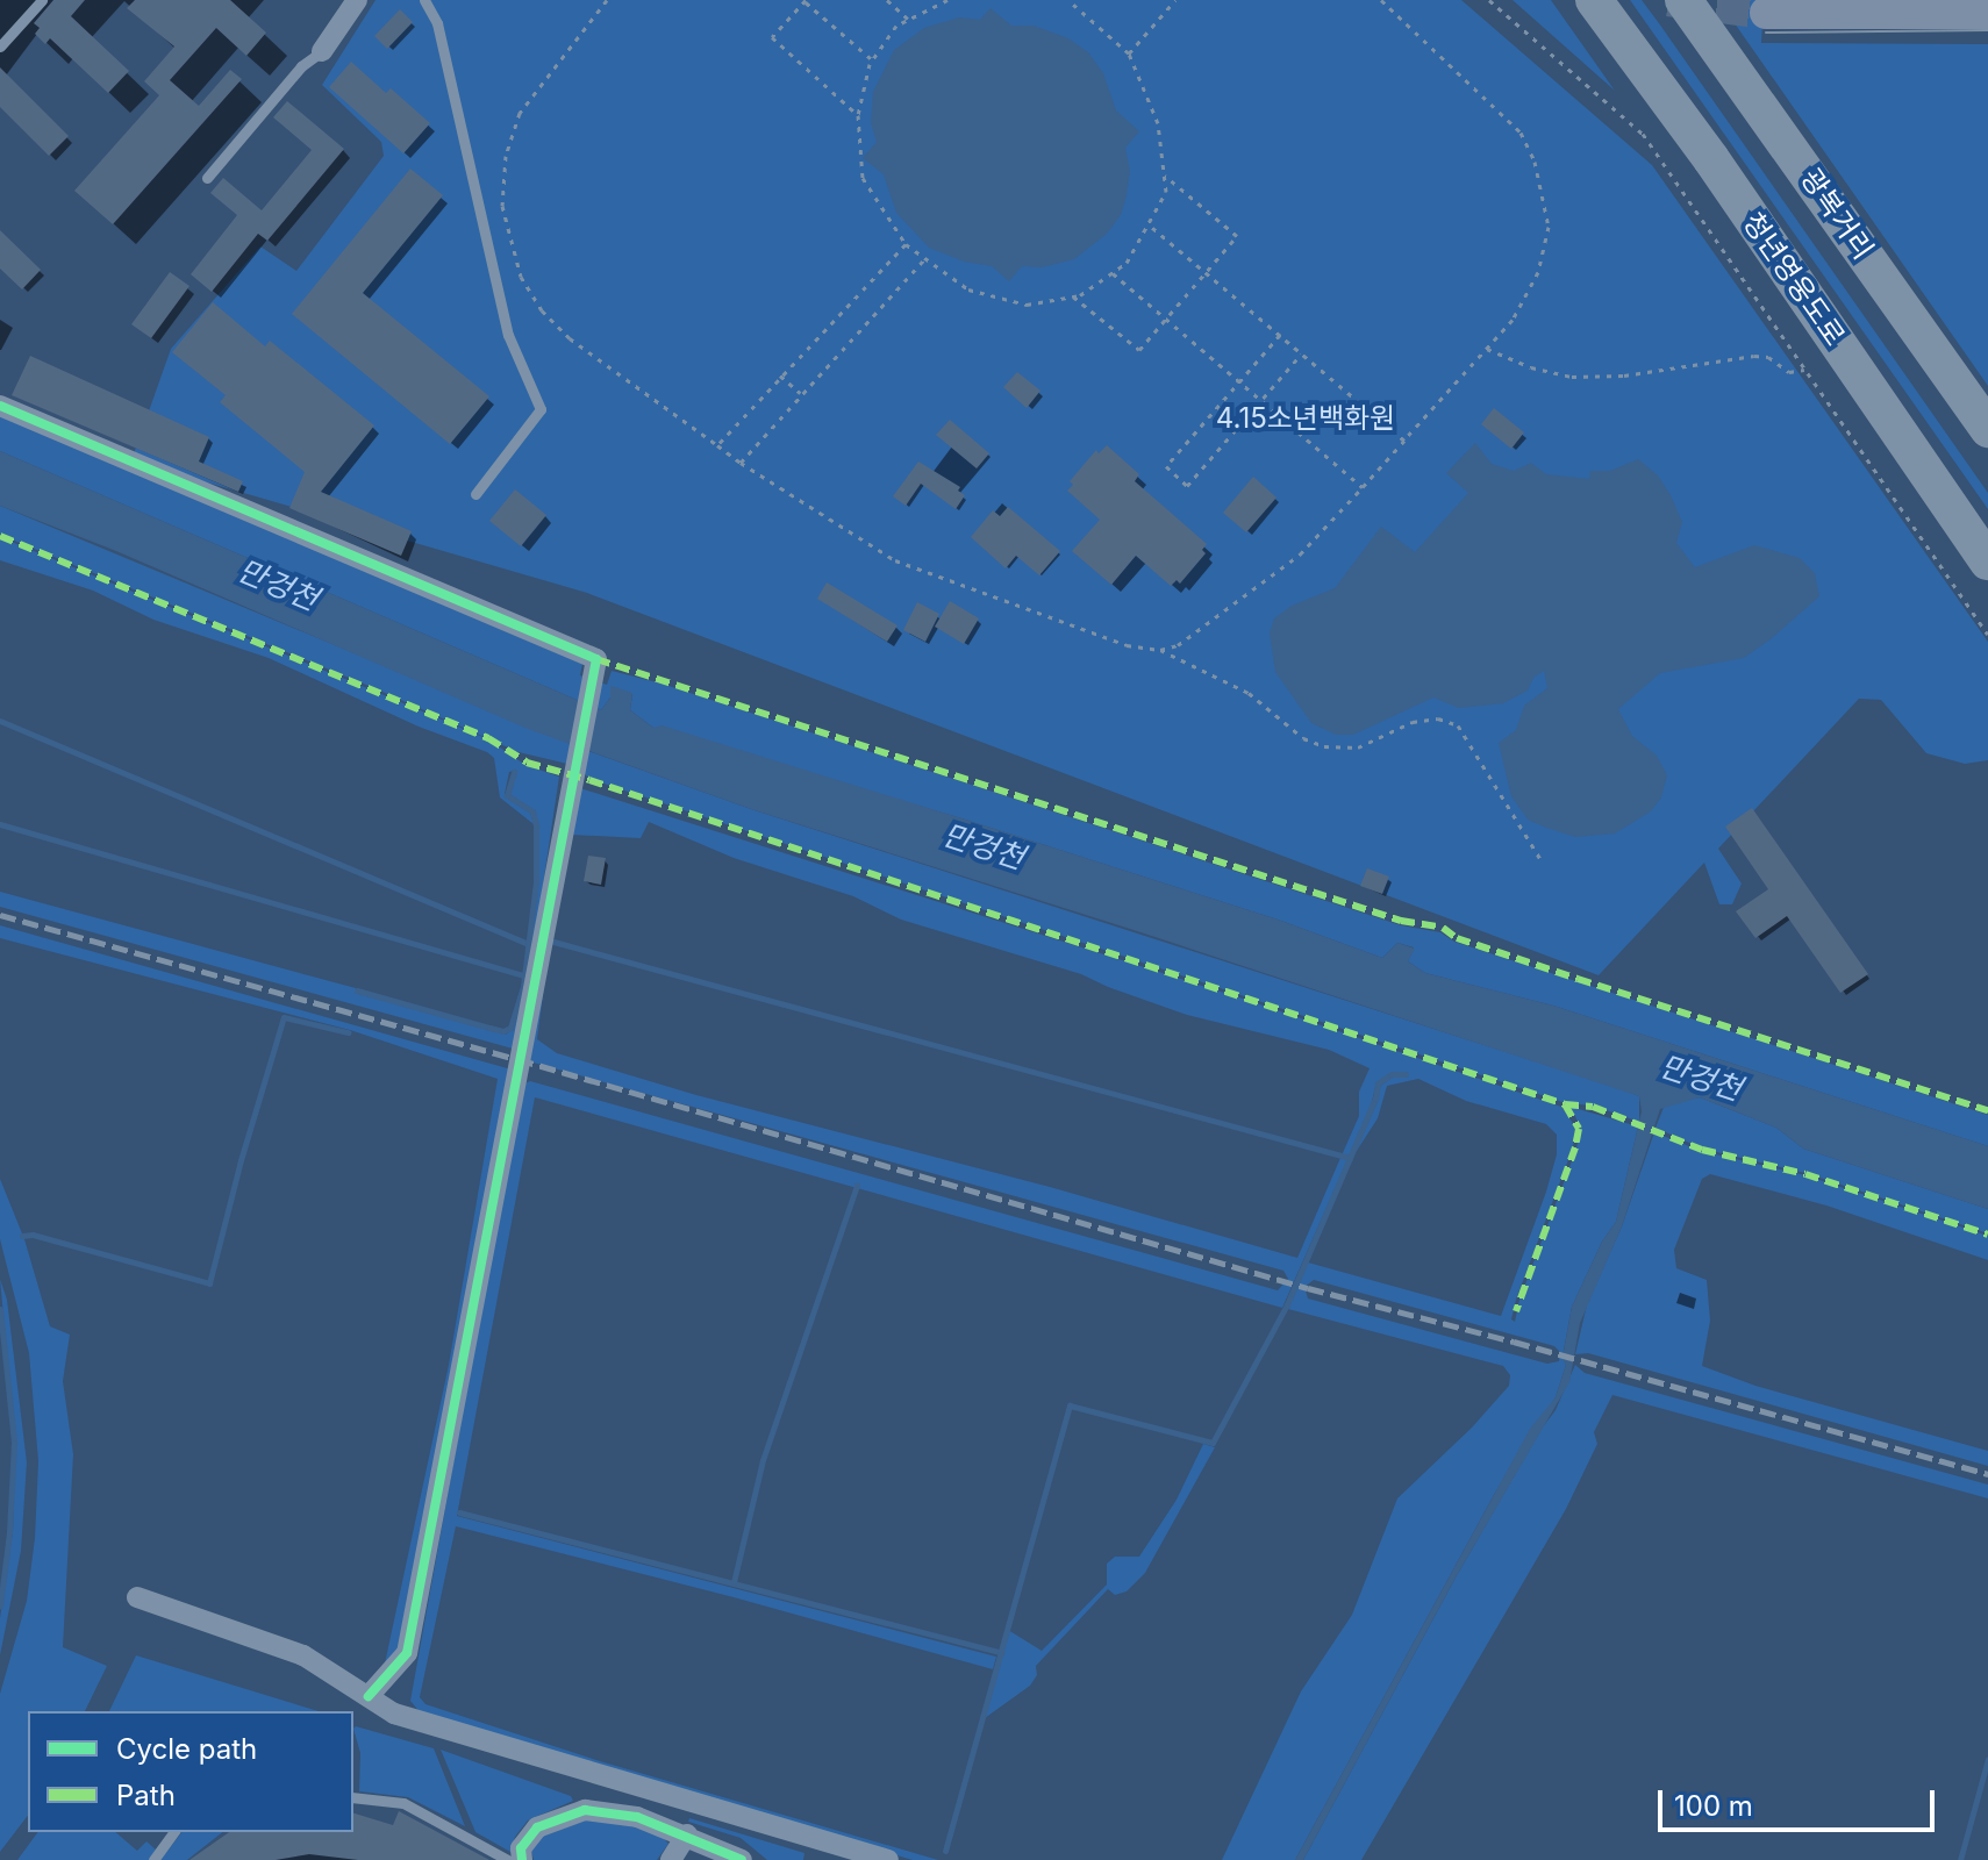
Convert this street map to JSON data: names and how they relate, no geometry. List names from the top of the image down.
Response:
{
  "streets": {
    "highway": ["광복거리", "청년영웅도로"]
  },
  "water": ["만겅천"],
  "parks": ["4.15소년백화원"],
  "legend": ["Cycle path", "Path"],
  "scale_bar": "100 m"
}
